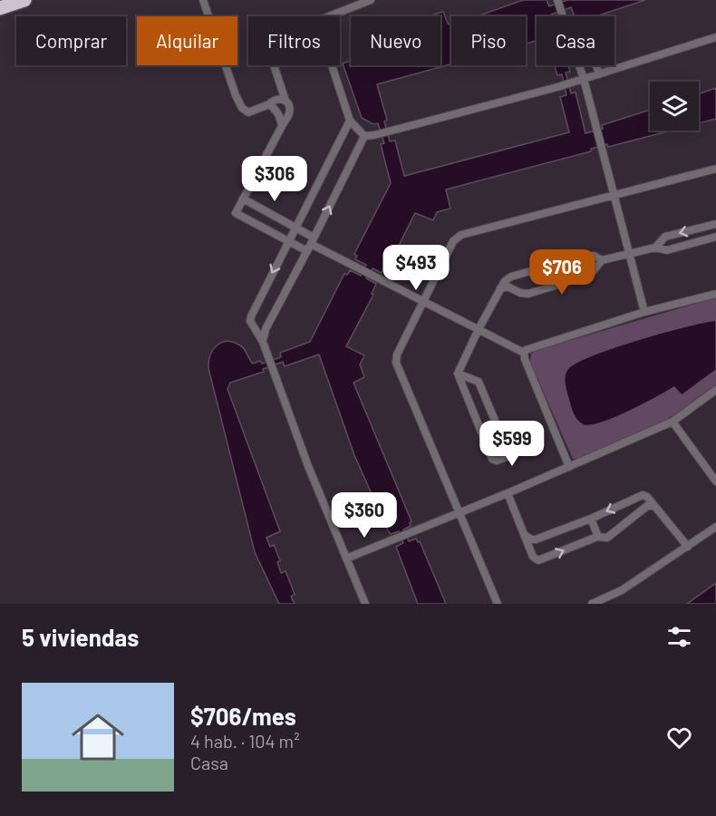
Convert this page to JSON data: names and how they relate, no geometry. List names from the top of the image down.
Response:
{
  "page": {
    "chip": [
      "Comprar",
      "Alquilar",
      "Filtros",
      "Nuevo",
      "Piso",
      "Casa"
    ],
    "price": [
      "$306",
      "$493",
      "$706",
      "$599",
      "$360"
    ],
    "heading": "5 viviendas",
    "list": [
      {
        "name": "$706/mes",
        "note": "4 hab. · 104 m² · Casa"
      }
    ]
  }
}
